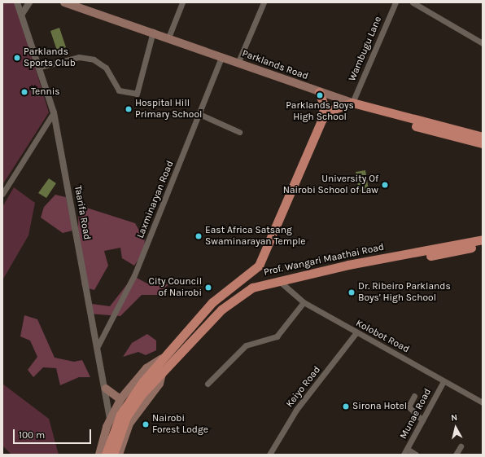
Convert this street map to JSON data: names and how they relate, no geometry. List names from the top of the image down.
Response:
{
  "streets": {
    "main road": ["Parklands Road", "Prof. Wangari Maathai Road"],
    "street": [
      "Wambugu Lane",
      "Laxminaryan Road",
      "Taarifa Road",
      "Kolobot Road",
      "Keiyo Road",
      "Munae Road"
    ]
  },
  "crossings": [
    ["Wambugu Lane", "Parklands Road"],
    ["Parklands Road", "Laxminaryan Road"],
    ["Laxminaryan Road", "Taarifa Road"],
    ["Taarifa Road", "Prof. Wangari Maathai Road"],
    ["Prof. Wangari Maathai Road", "Kolobot Road"],
    ["Kolobot Road", "Keiyo Road"],
    ["Kolobot Road", "Munae Road"]
  ],
  "places": [
    "Parklands Sports Club",
    "Tennis",
    "Parklands Boys High School",
    "Hospital Hill Primary School",
    "University Of Nairobi School of Law",
    "East Africa Satsang Swaminarayan Temple",
    "City Council of Nairobi",
    "Dr. Ribeiro Parklands Boys' High School",
    "Sirona Hotel",
    "Nairobi Forest Lodge"
  ],
  "scale_bar": "100 m",
  "north": "top"
}
